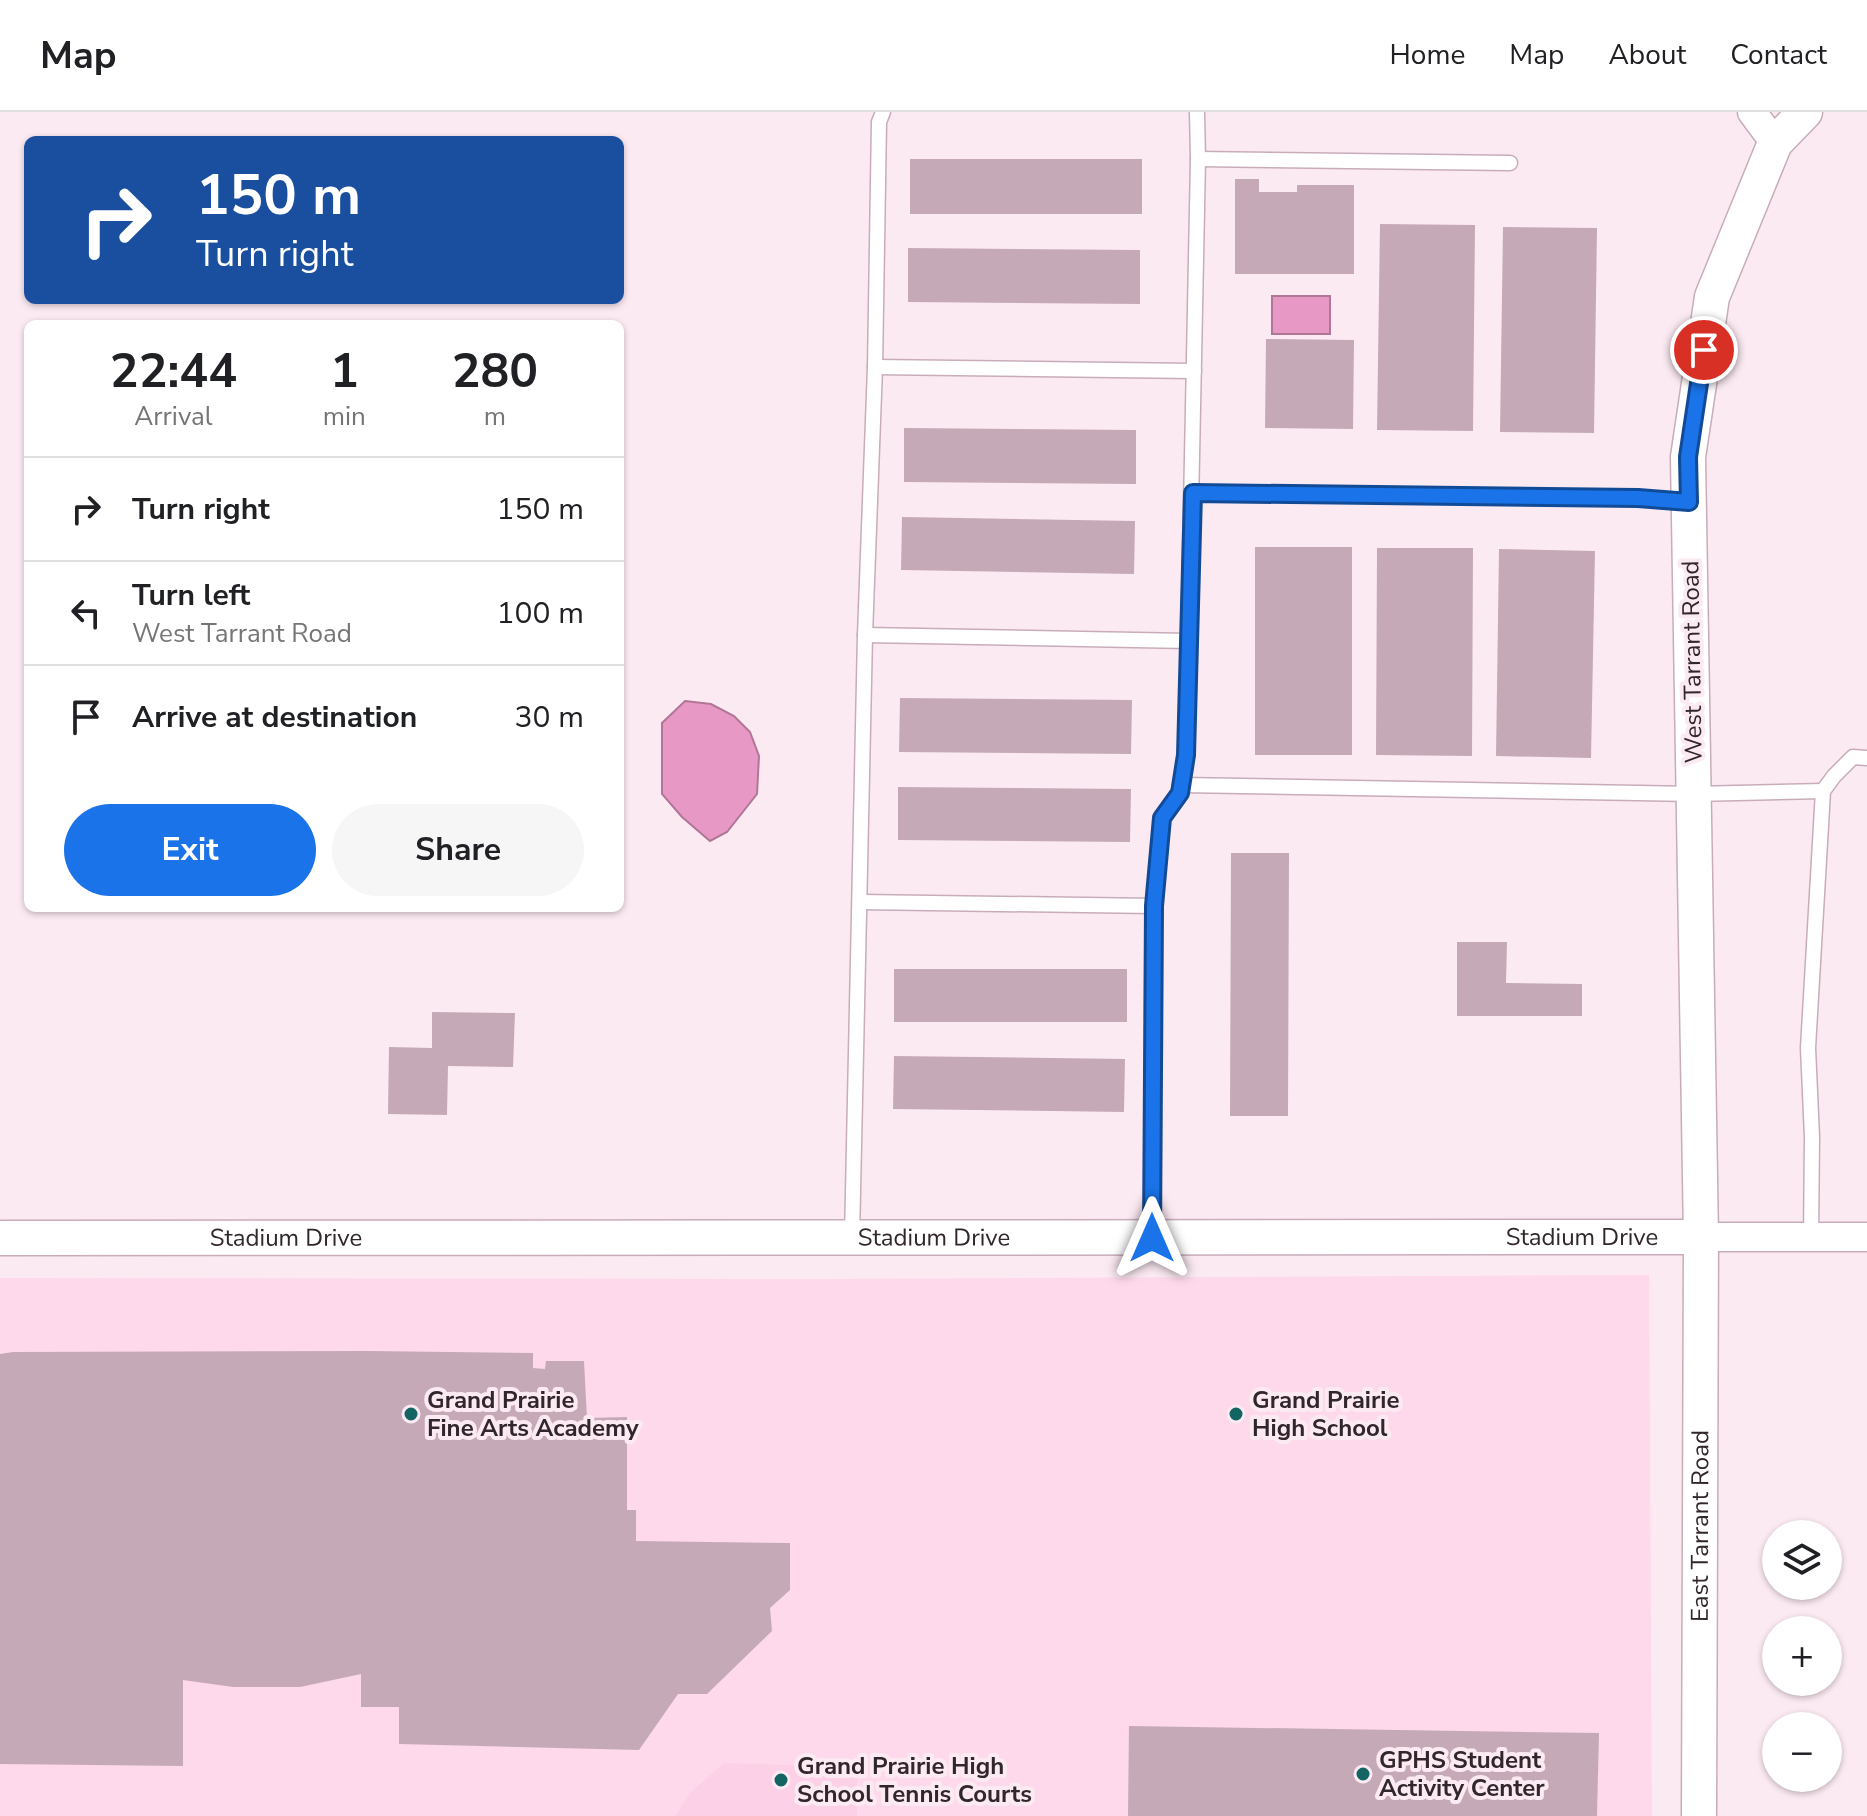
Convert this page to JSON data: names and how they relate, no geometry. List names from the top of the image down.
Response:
{
  "streets": {
    "street": ["West Tarrant Road", "Stadium Drive", "East Tarrant Road"]
  },
  "crossings": [
    ["West Tarrant Road", "Stadium Drive"],
    ["West Tarrant Road", "East Tarrant Road"],
    ["Stadium Drive", "East Tarrant Road"]
  ],
  "places": [
    "Grand Prairie Fine Arts Academy",
    "Grand Prairie High School",
    "GPHS Student Activity Center",
    "Grand Prairie High School Tennis Courts"
  ],
  "page": {
    "header": "Map",
    "nav": [
      "Home",
      "Map",
      "About",
      "Contact"
    ],
    "turn": ["150 m", "Turn right"],
    "eta": [
      "22:44",
      "Arrival",
      "1",
      "min",
      "280",
      "m"
    ],
    "list": [
      {
        "name": "Turn right",
        "value": "150 m"
      },
      {
        "name": "Turn left",
        "note": "West Tarrant Road",
        "value": "100 m"
      },
      {
        "name": "Arrive at destination",
        "value": "30 m"
      }
    ],
    "buttons": ["Exit", "Share"],
    "map_buttons": ["+", "−"]
  }
}
